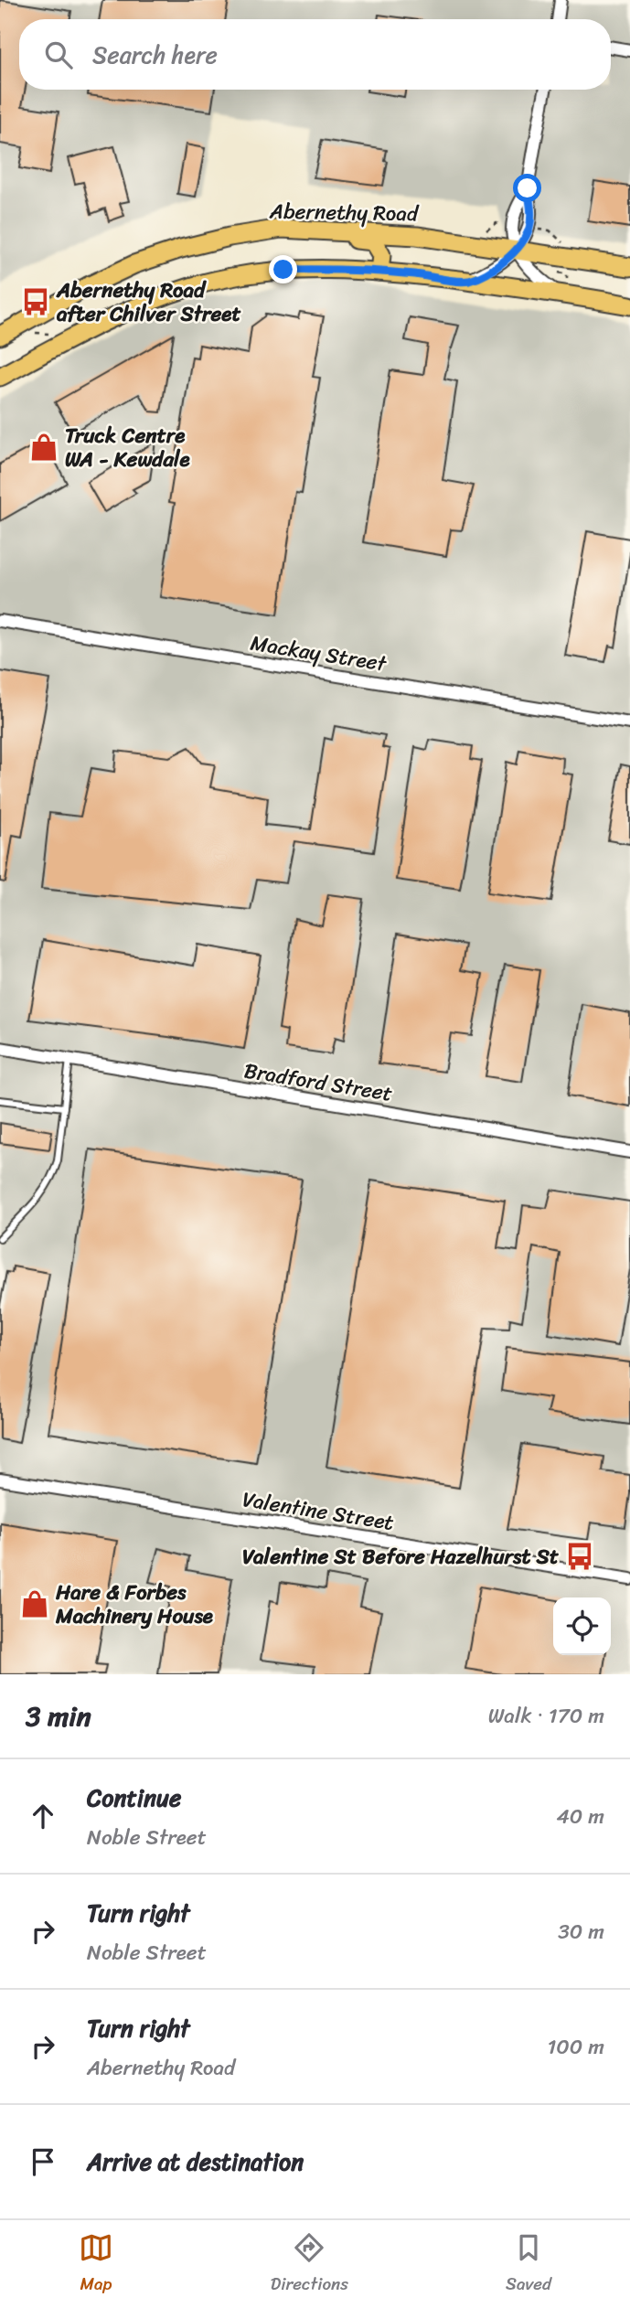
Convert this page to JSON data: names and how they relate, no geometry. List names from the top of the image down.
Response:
{
  "streets": {
    "main road": ["Abernethy Road"],
    "street": ["Mackay Street", "Bradford Street", "Valentine Street"]
  },
  "places": {
    "bus stop": ["Abernethy Road after Chilver Street", "Valentine St Before Hazelhurst St"],
    "shop": ["Truck Centre WA - Kewdale", "Hare & Forbes Machinery House"]
  },
  "page": {
    "search": "Search here",
    "heading": ["3 min", "Walk · 170 m"],
    "list": [
      ["Continue", "Noble Street", "40 m"],
      ["Turn right", "Noble Street", "30 m"],
      ["Turn right", "Abernethy Road", "100 m"],
      "Arrive at destination"
    ],
    "nav": ["Map", "Directions", "Saved"]
  }
}
